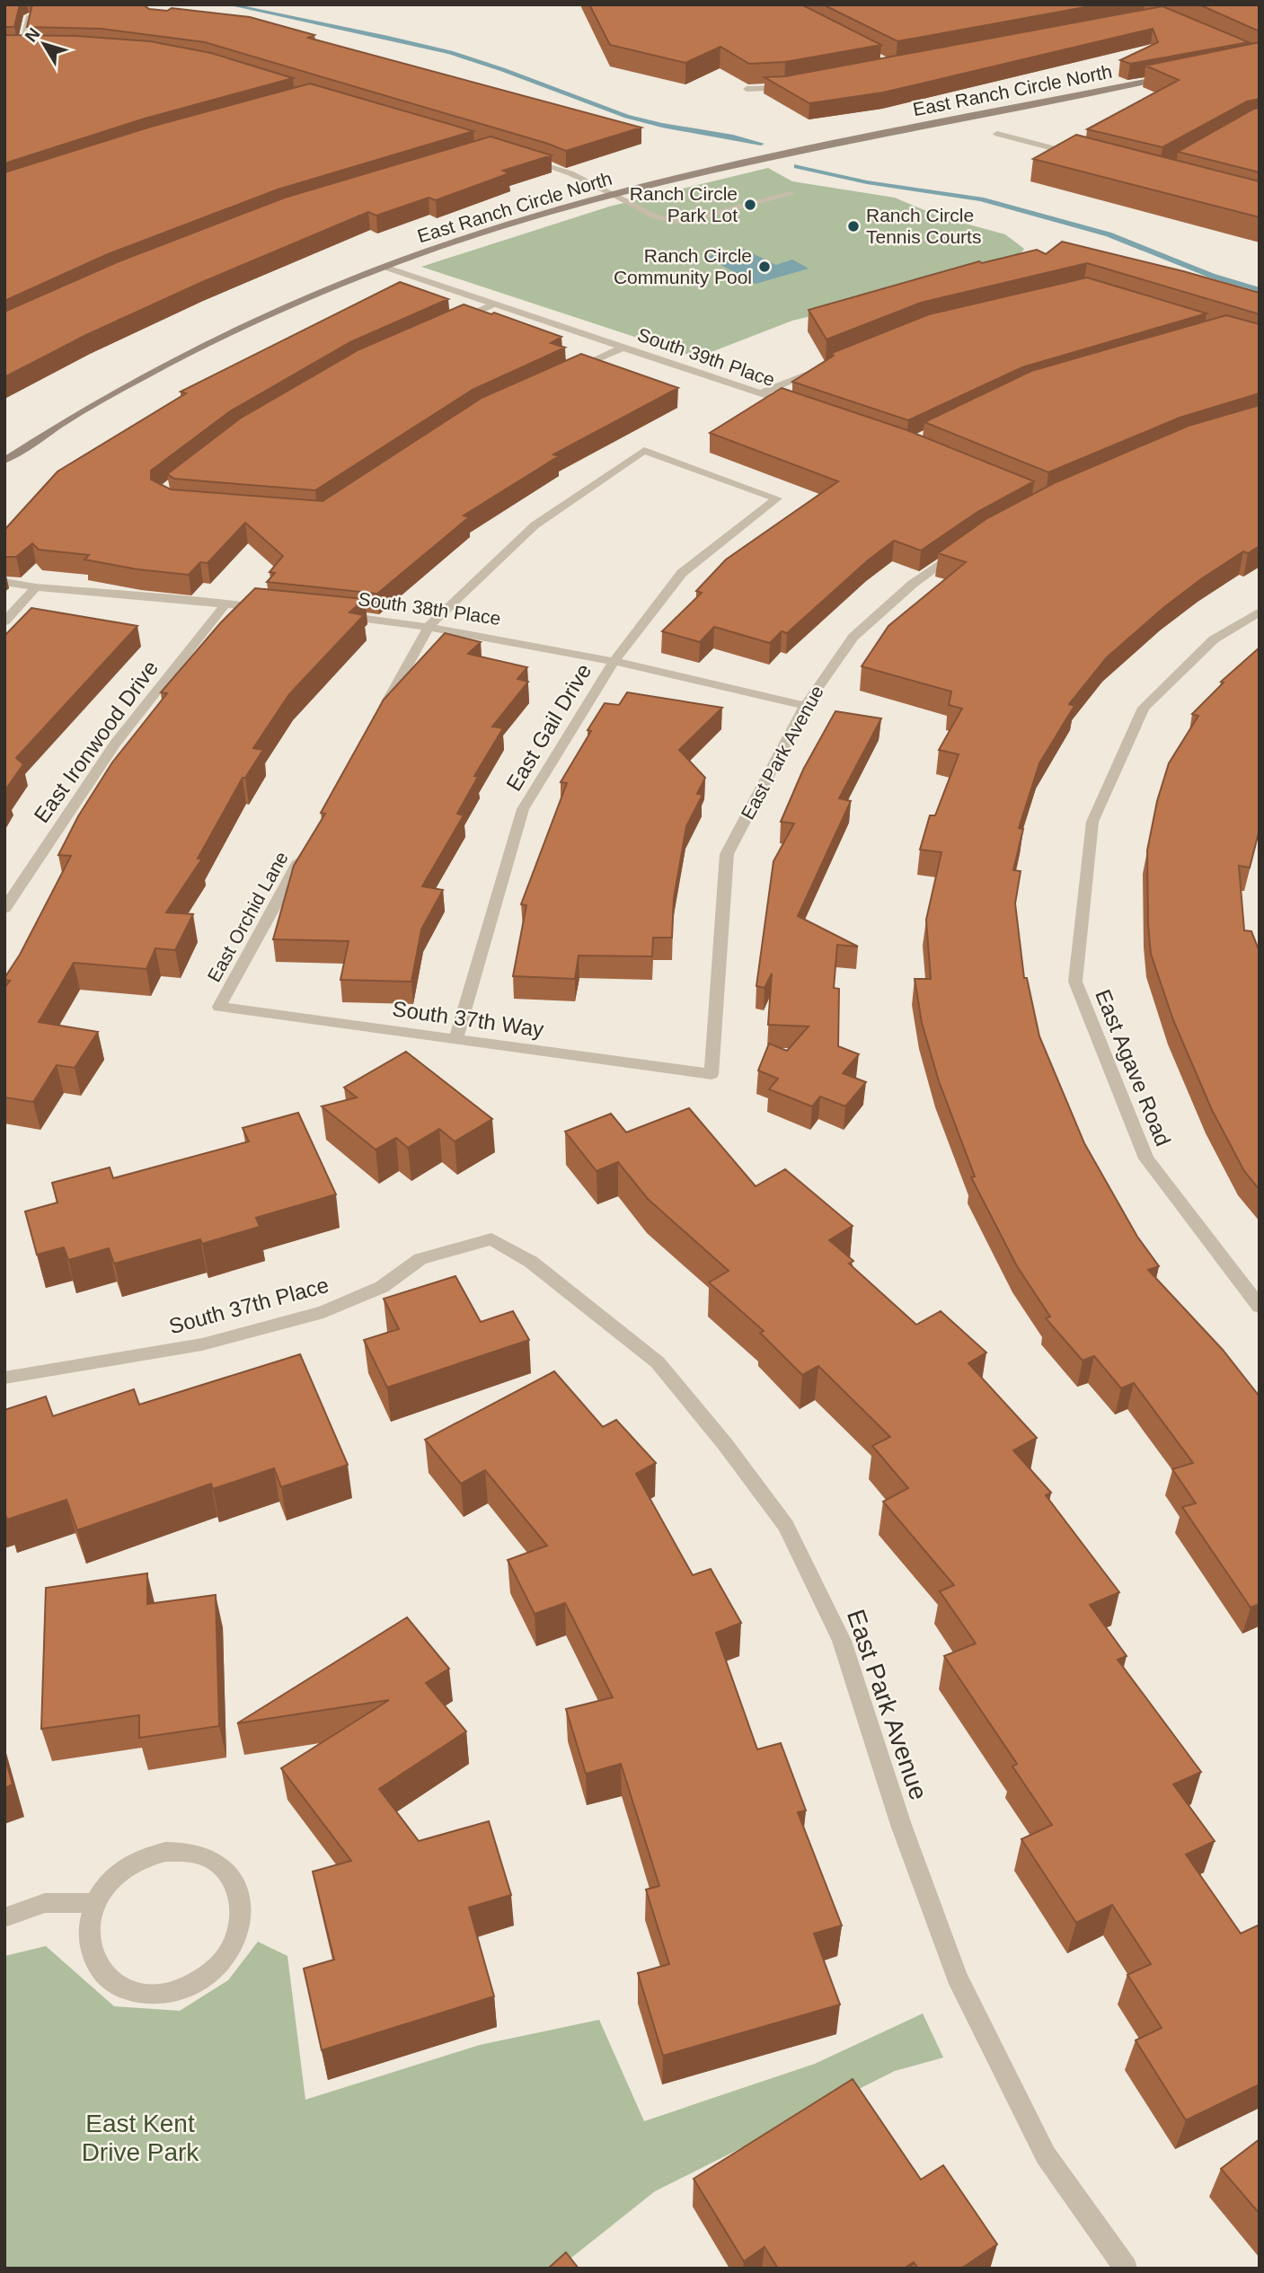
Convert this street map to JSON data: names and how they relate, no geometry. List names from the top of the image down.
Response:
{
  "streets": {
    "street": [
      "East Ranch Circle North",
      "South 39th Place",
      "South 38th Place",
      "East Gail Drive",
      "East Ironwood Drive",
      "East Park Avenue",
      "East Orchid Lane",
      "South 37th Way",
      "East Agave Road",
      "South 37th Place"
    ]
  },
  "crossings": [
    ["East Ranch Circle North", "South 39th Place"],
    ["South 38th Place", "East Gail Drive"],
    ["South 38th Place", "East Park Avenue"],
    ["East Gail Drive", "South 37th Way"],
    ["East Park Avenue", "South 37th Way"],
    ["East Park Avenue", "South 37th Place"],
    ["East Orchid Lane", "South 37th Way"]
  ],
  "parks": ["East Kent Drive Park"],
  "places": ["Ranch Circle Park Lot", "Ranch Circle Tennis Courts", "Ranch Circle Community Pool"],
  "north": "top left"
}
